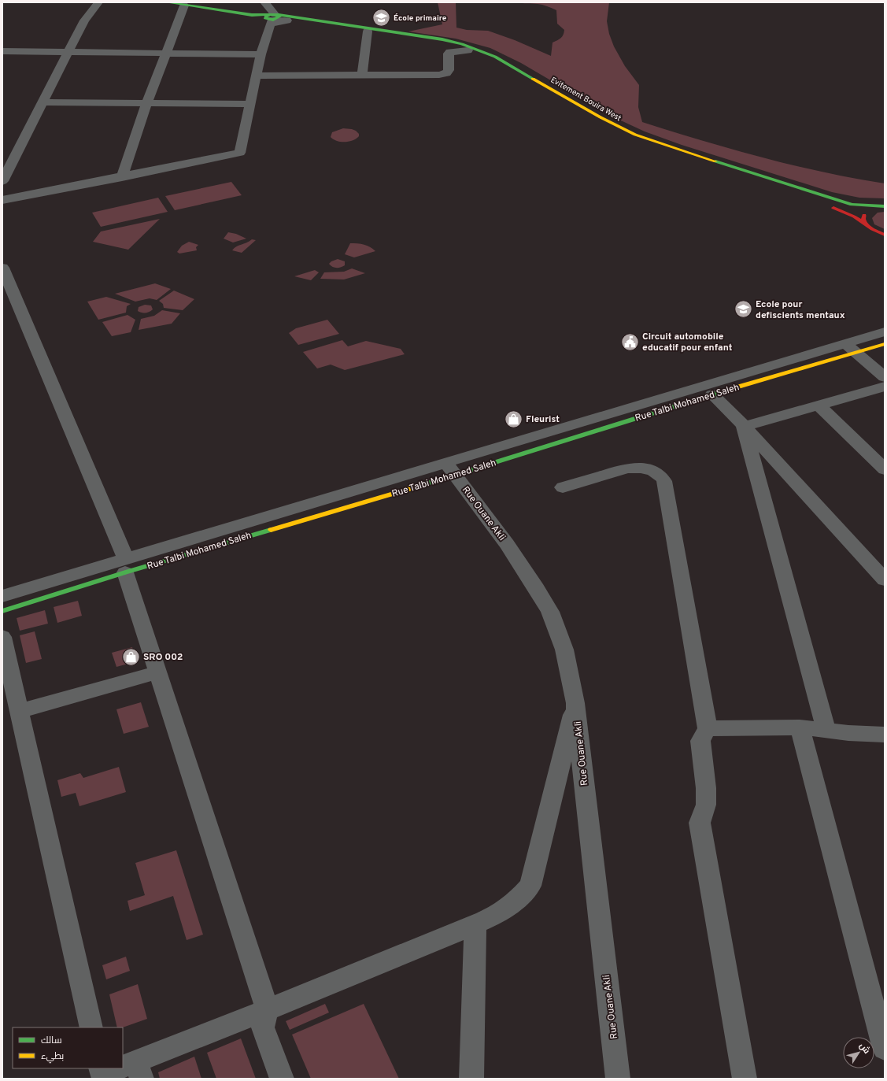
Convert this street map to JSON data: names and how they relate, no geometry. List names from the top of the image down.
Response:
{
  "streets": {
    "main road": ["Evitement Bouira West", "Rue Talbi Mohamed Saleh"],
    "street": ["Rue Ouane Akli"]
  },
  "crossings": [
    ["Rue Talbi Mohamed Saleh", "Rue Ouane Akli"]
  ],
  "places": {
    "school or university": ["École primaire", "Ecole pour defiscients mentaux"],
    "public building": ["Circuit automobile educatif pour enfant"],
    "shop": ["Fleurist", "SRO 002"]
  },
  "legend": ["سالك", "بطيء"],
  "north": "top right"
}
